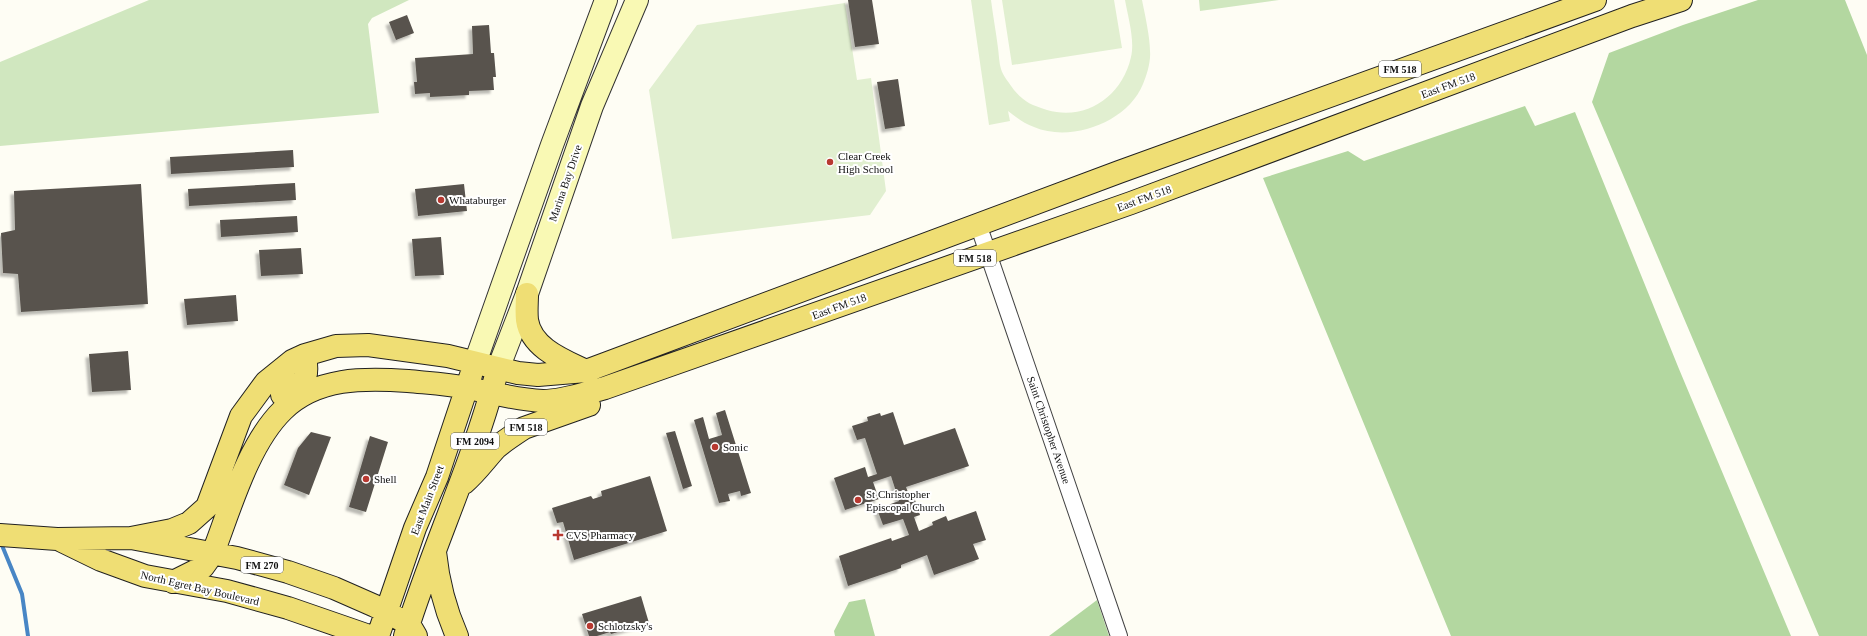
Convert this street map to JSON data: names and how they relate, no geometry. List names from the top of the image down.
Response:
{
  "streets": {
    "main road": [
      "FM 518",
      "East FM 518",
      "Marina Bay Drive",
      "FM 2094",
      "East Main Street",
      "FM 270",
      "North Egret Bay Boulevard"
    ],
    "street": ["Saint Christopher Avenue"]
  },
  "crossings": [
    ["FM 518", "East FM 518"],
    ["FM 518", "Marina Bay Drive"],
    ["FM 518", "Saint Christopher Avenue"],
    ["FM 518", "FM 2094"],
    ["FM 518", "East Main Street"],
    ["FM 518", "North Egret Bay Boulevard"],
    ["East FM 518", "Saint Christopher Avenue"],
    ["East FM 518", "FM 2094"],
    ["East FM 518", "East Main Street"],
    ["Marina Bay Drive", "FM 2094"],
    ["East Main Street", "North Egret Bay Boulevard"]
  ],
  "places": {
    "other": [
      "Clear Creek High School",
      "Whataburger",
      "Sonic",
      "Shell",
      "St Christopher Episcopal Church",
      "Schlotzsky's"
    ],
    "health": ["CVS Pharmacy"]
  }
}
